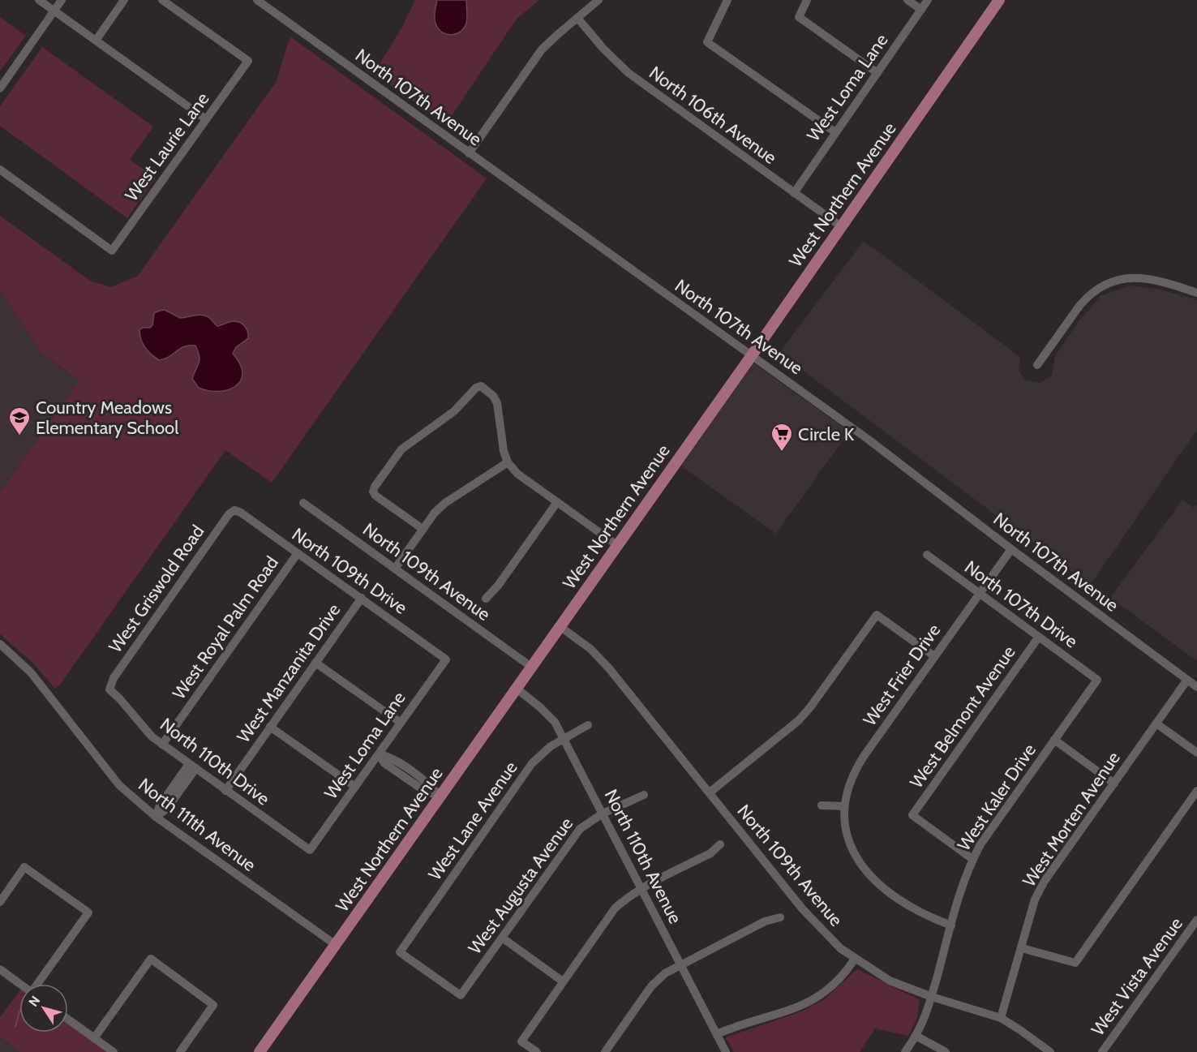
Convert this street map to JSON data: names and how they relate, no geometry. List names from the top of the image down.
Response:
{
  "streets": {
    "main road": ["West Northern Avenue"],
    "street": [
      "West Loma Lane",
      "North 107th Avenue",
      "North 106th Avenue",
      "West Laurie Lane",
      "North 109th Drive",
      "North 109th Avenue",
      "West Griswold Road",
      "North 107th Drive",
      "West Royal Palm Road",
      "West Manzanita Drive",
      "West Frier Drive",
      "West Belmont Avenue",
      "North 110th Drive",
      "West Kaler Drive",
      "West Morten Avenue",
      "West Lane Avenue",
      "North 111th Avenue",
      "North 110th Avenue",
      "West Augusta Avenue",
      "West Vista Avenue"
    ]
  },
  "crossings": [
    ["West Loma Lane", "North 106th Avenue"],
    ["West Loma Lane", "North 109th Drive"],
    ["West Loma Lane", "North 110th Drive"],
    ["North 107th Avenue", "West Northern Avenue"],
    ["North 107th Avenue", "West Frier Drive"],
    ["North 107th Avenue", "West Morten Avenue"],
    ["North 106th Avenue", "West Northern Avenue"],
    ["West Northern Avenue", "North 109th Avenue"],
    ["West Northern Avenue", "North 111th Avenue"],
    ["West Northern Avenue", "North 110th Avenue"],
    ["North 109th Drive", "West Griswold Road"],
    ["North 109th Drive", "West Royal Palm Road"],
    ["North 109th Drive", "West Manzanita Drive"],
    ["North 109th Avenue", "West Kaler Drive"],
    ["North 109th Avenue", "West Morten Avenue"],
    ["West Griswold Road", "North 110th Drive"],
    ["North 107th Drive", "West Frier Drive"],
    ["North 107th Drive", "West Belmont Avenue"],
    ["North 107th Drive", "West Kaler Drive"],
    ["West Royal Palm Road", "North 110th Drive"],
    ["West Manzanita Drive", "North 110th Drive"],
    ["West Belmont Avenue", "West Kaler Drive"],
    ["West Lane Avenue", "North 110th Avenue"],
    ["West Lane Avenue", "West Augusta Avenue"],
    ["North 110th Avenue", "West Augusta Avenue"]
  ],
  "places": {
    "school or university": ["Country Meadows Elementary School"],
    "supermarket": ["Circle K"]
  },
  "north": "top left"
}
